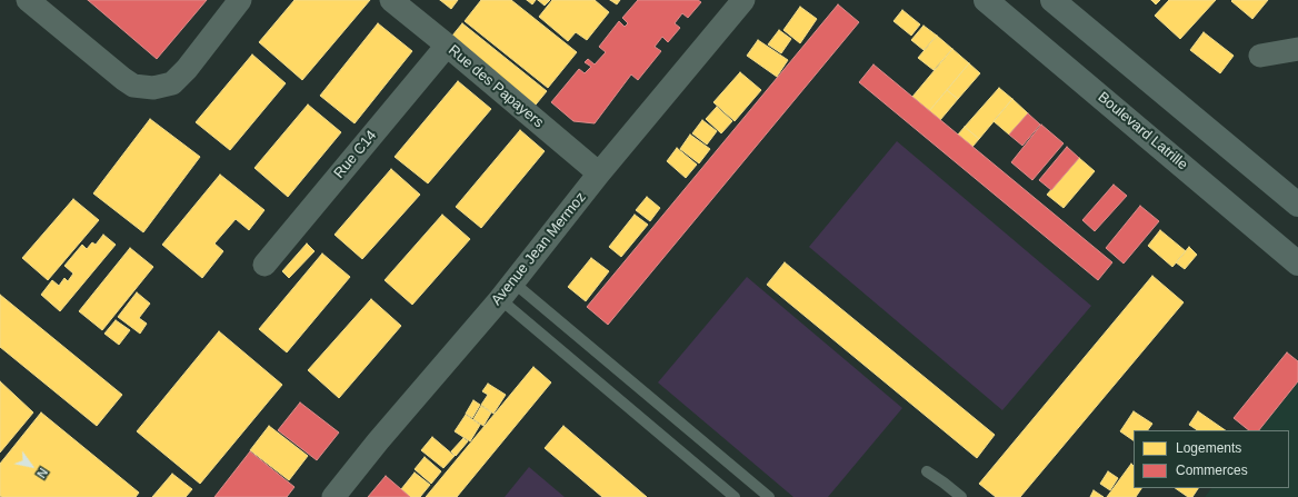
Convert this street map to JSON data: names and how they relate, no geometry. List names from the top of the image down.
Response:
{
  "streets": {
    "main road": ["Boulevard Latrille"],
    "street": ["Rue des Papayers", "Rue C14", "Avenue Jean Mermoz"]
  },
  "crossings": [
    ["Rue des Papayers", "Rue C14"],
    ["Rue des Papayers", "Avenue Jean Mermoz"]
  ],
  "legend": ["Logements", "Commerces"],
  "north": "bottom right"
}
